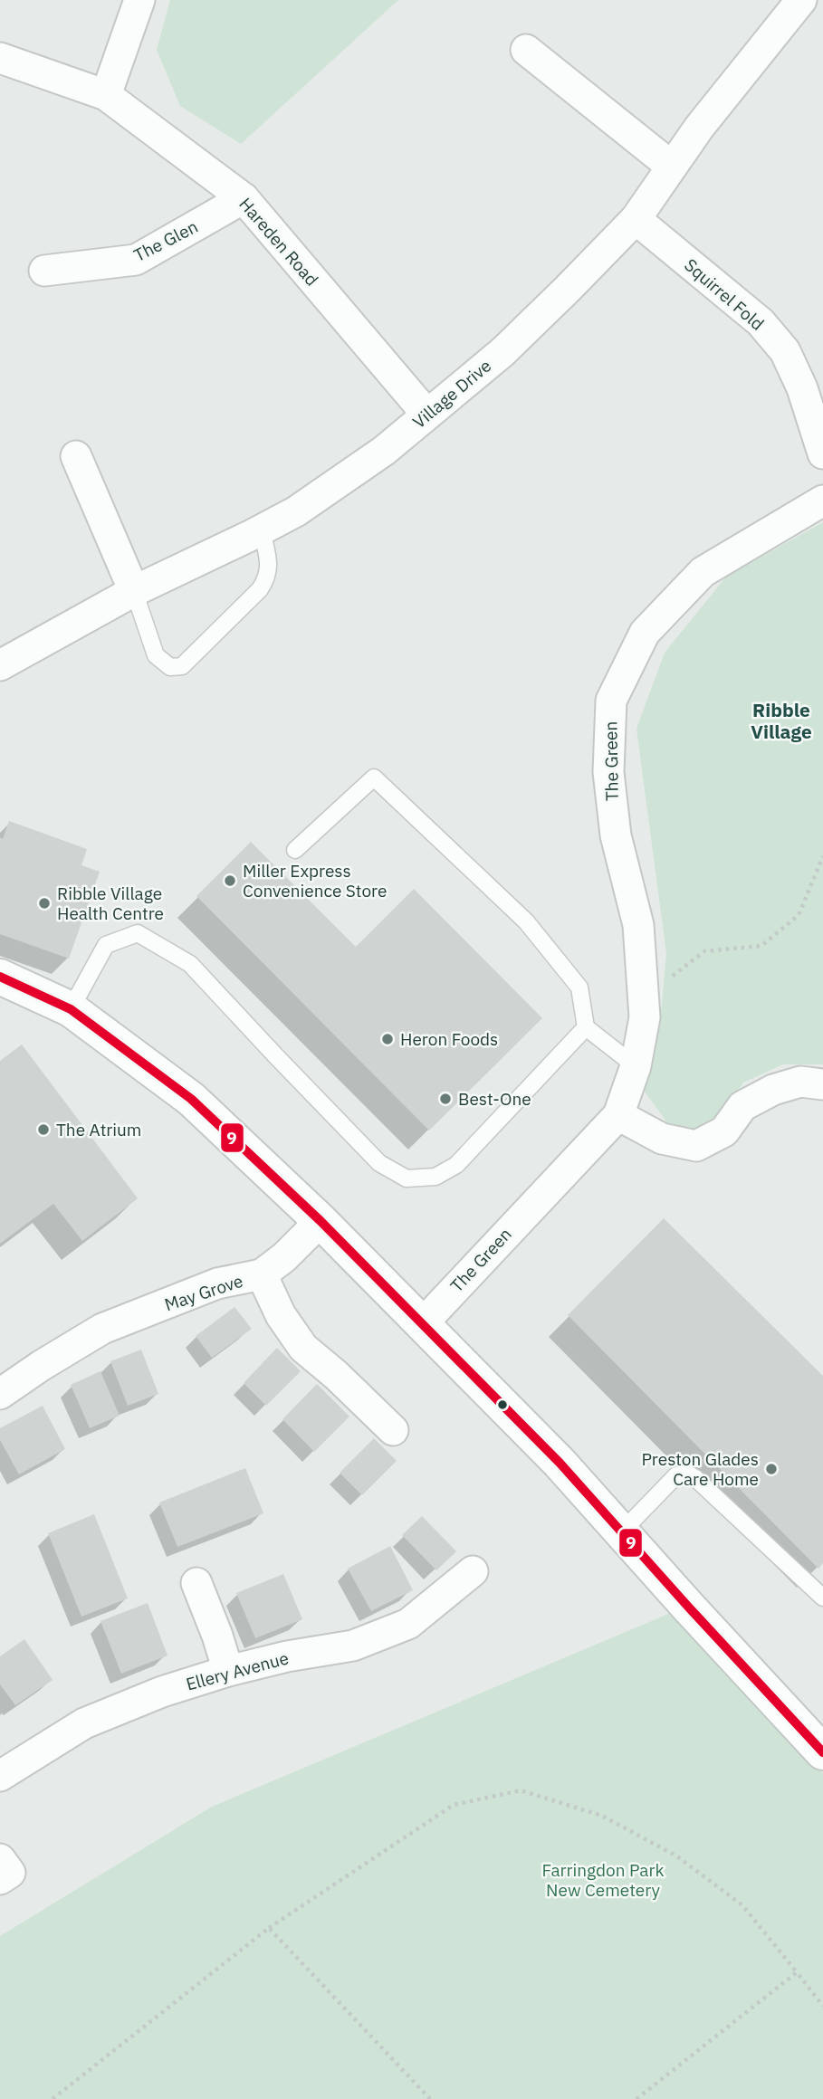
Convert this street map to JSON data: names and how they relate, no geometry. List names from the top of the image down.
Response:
{
  "streets": {
    "street": [
      "The Glen",
      "Hareden Road",
      "Squirrel Fold",
      "Village Drive",
      "The Green",
      "May Grove",
      "Ellery Avenue"
    ]
  },
  "crossings": [
    ["The Glen", "Hareden Road"],
    ["Hareden Road", "Village Drive"],
    ["Squirrel Fold", "Village Drive"]
  ],
  "districts": ["Ribble Village"],
  "parks": ["Farringdon Park New Cemetery"],
  "places": [
    "Miller Express Convenience Store",
    "Ribble Village Health Centre",
    "Heron Foods",
    "Best-One",
    "The Atrium",
    "Preston Glades Care Home"
  ],
  "lines": ["transit line 9"]
}
